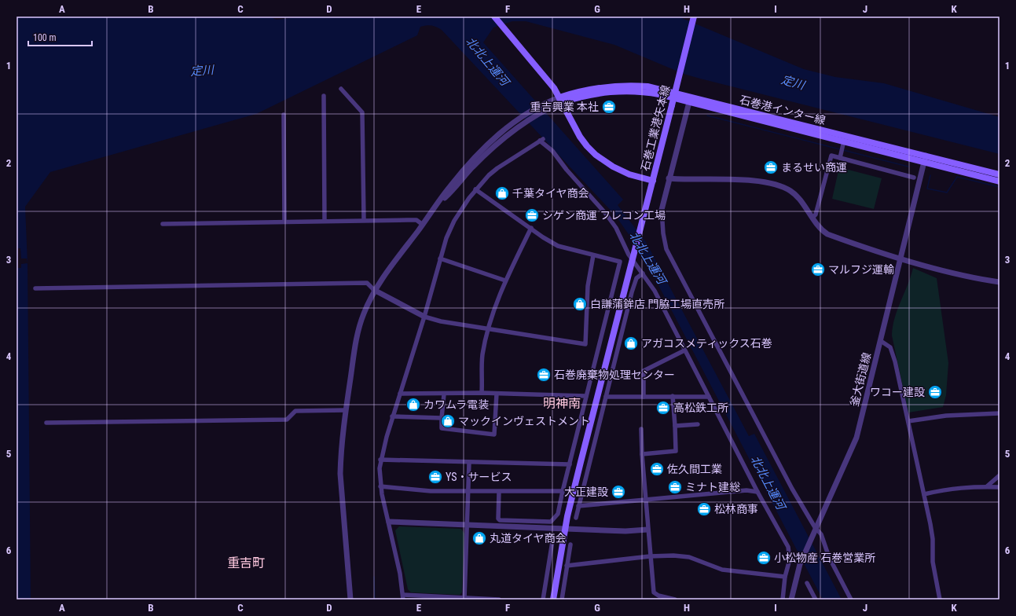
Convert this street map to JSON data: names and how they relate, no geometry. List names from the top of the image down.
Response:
{
  "streets": {
    "main road": ["石巻港インター線", "石巻工業港矢本線"],
    "street": ["釜大街道線"]
  },
  "crossings": [
    ["石巻港インター線", "石巻工業港矢本線"],
    ["石巻港インター線", "釜大街道線"]
  ],
  "districts": ["明神南", "重吉町"],
  "water": ["北北上運河", "定川"],
  "places": {
    "office": [
      "重吉興業 本社",
      "まるせい商運",
      "シゲン商運 フレコン工場",
      "マルフジ運輸",
      "石巻廃棄物処理センター",
      "ワコー建設",
      "高松鉄工所",
      "佐久間工業",
      "YS・サービス",
      "ミナト建総",
      "大正建設",
      "松林商事",
      "小松物産 石巻営業所"
    ],
    "shop": [
      "千葉タイヤ商会",
      "白謙蒲鉾店 門脇工場直売所",
      "アガコスメティックス石巻",
      "カワムラ電装",
      "マックインヴェストメント",
      "丸道タイヤ商会"
    ]
  },
  "scale_bar": "100 m",
  "grid": {
    "columns": [
      "A",
      "B",
      "C",
      "D",
      "E",
      "F",
      "G",
      "H",
      "I",
      "J",
      "K"
    ],
    "rows": [
      "1",
      "2",
      "3",
      "4",
      "5",
      "6"
    ]
  }
}
